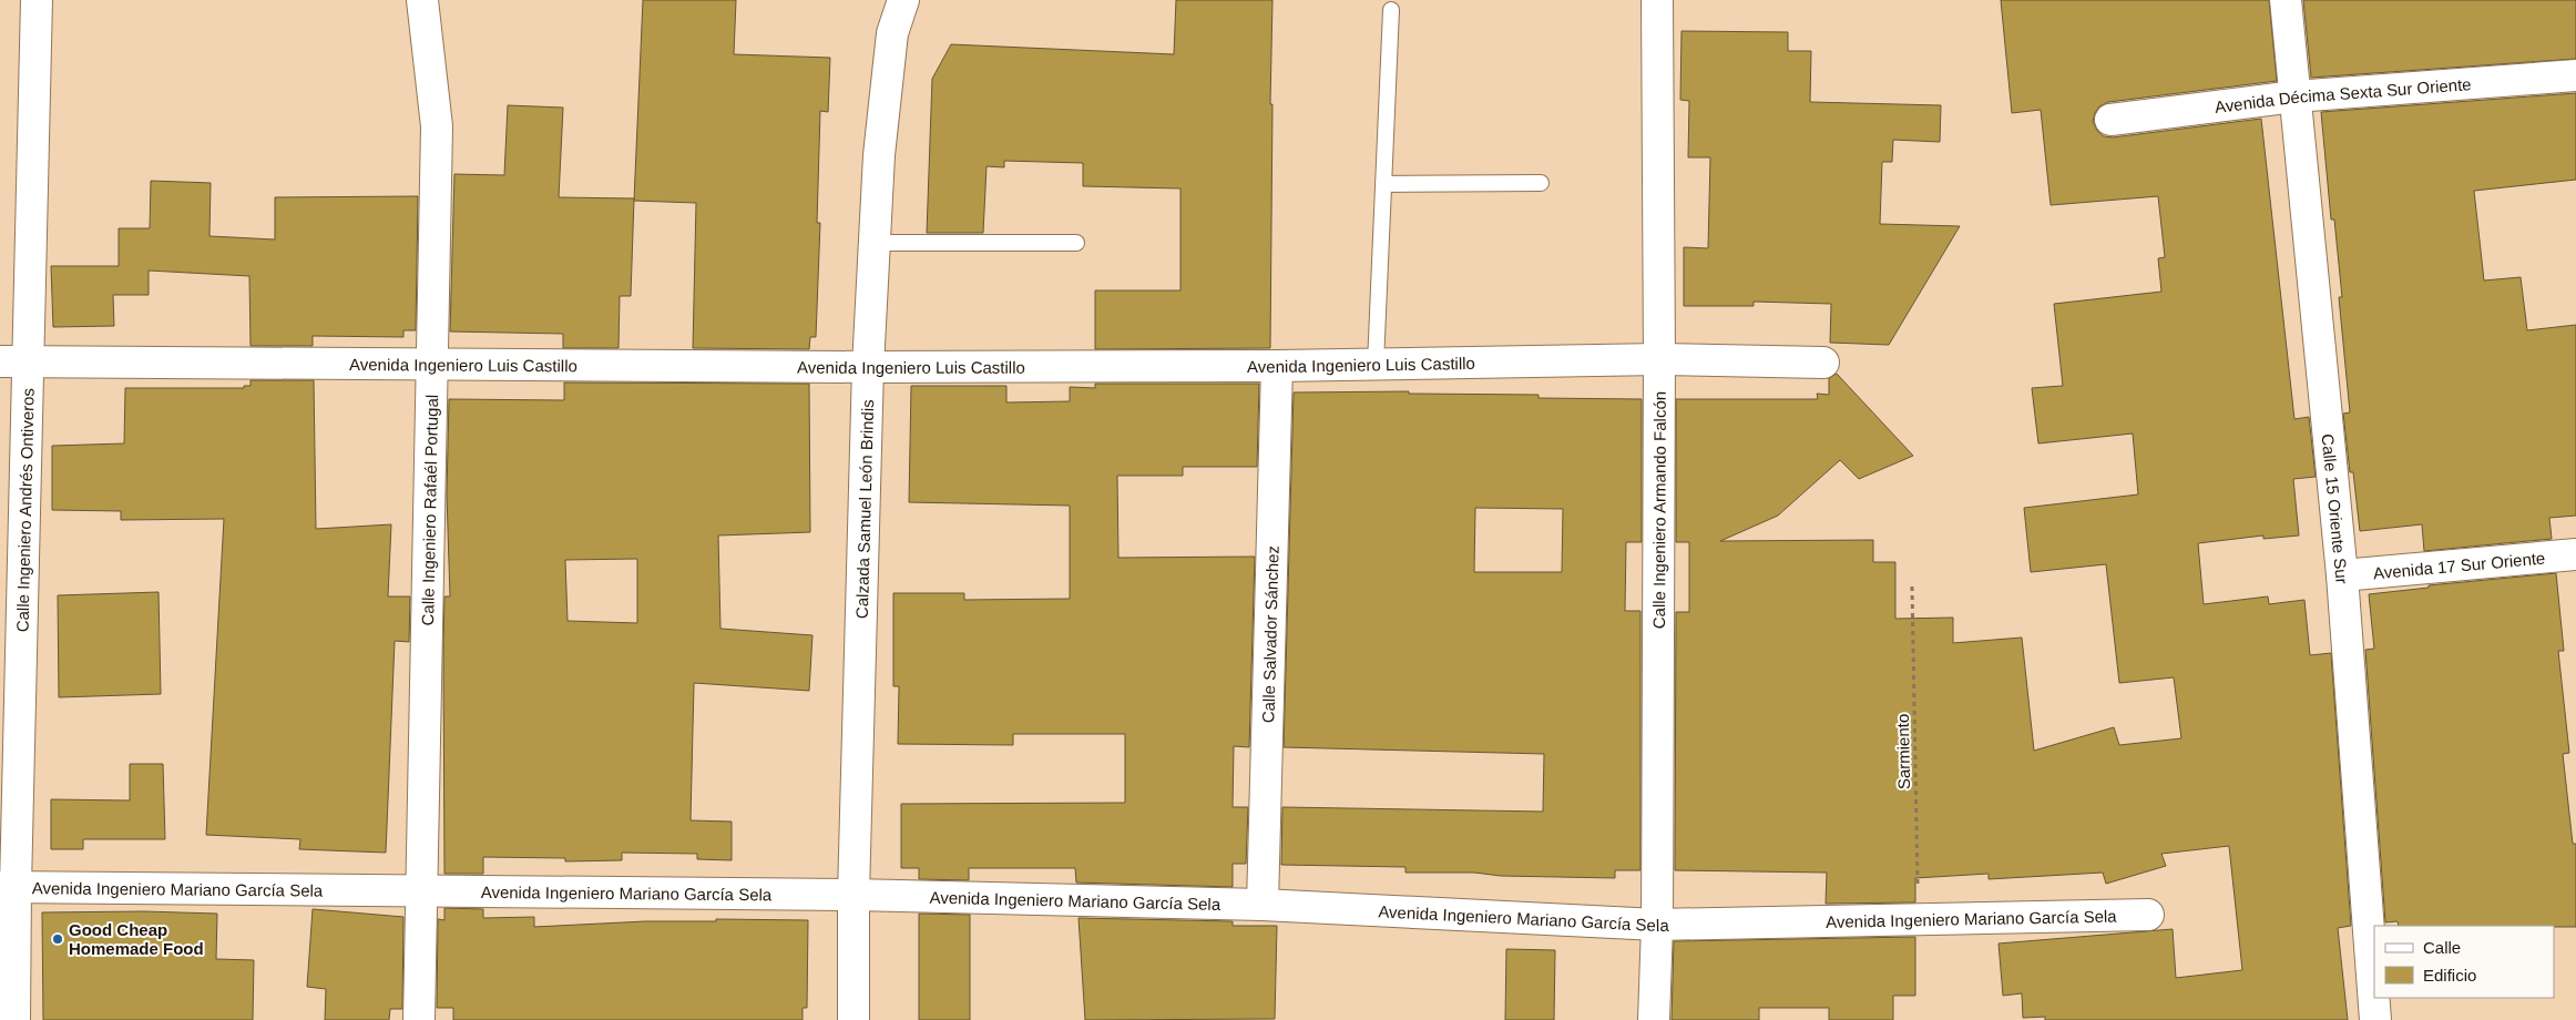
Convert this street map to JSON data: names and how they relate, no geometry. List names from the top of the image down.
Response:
{
  "streets": {
    "street": [
      "Avenida Décima Sexta Sur Oriente",
      "Avenida Ingeniero Luis Castillo",
      "Calzada Samuel León Brindis",
      "Calle Ingeniero Andrés Ontiveros",
      "Calle Ingeniero Rafaél Portugal",
      "Calle Ingeniero Armando Falcón",
      "Calle 15 Oriente Sur",
      "Avenida 17 Sur Oriente",
      "Calle Salvador Sánchez",
      "Avenida Ingeniero Mariano García Sela"
    ],
    "path": ["Sarmiento"]
  },
  "crossings": [
    ["Avenida Décima Sexta Sur Oriente", "Calle 15 Oriente Sur"],
    ["Avenida Ingeniero Luis Castillo", "Calzada Samuel León Brindis"],
    ["Avenida Ingeniero Luis Castillo", "Calle Ingeniero Andrés Ontiveros"],
    ["Avenida Ingeniero Luis Castillo", "Calle Ingeniero Rafaél Portugal"],
    ["Avenida Ingeniero Luis Castillo", "Calle Ingeniero Armando Falcón"],
    ["Avenida Ingeniero Luis Castillo", "Calle Salvador Sánchez"],
    ["Calzada Samuel León Brindis", "Avenida Ingeniero Mariano García Sela"],
    ["Calle Ingeniero Andrés Ontiveros", "Avenida Ingeniero Mariano García Sela"],
    ["Calle Ingeniero Rafaél Portugal", "Avenida Ingeniero Mariano García Sela"],
    ["Calle Ingeniero Armando Falcón", "Avenida Ingeniero Mariano García Sela"],
    ["Calle 15 Oriente Sur", "Avenida 17 Sur Oriente"],
    ["Calle Salvador Sánchez", "Avenida Ingeniero Mariano García Sela"],
    ["Sarmiento", "Avenida Ingeniero Mariano García Sela"]
  ],
  "places": ["Good Cheap Homemade Food"],
  "legend": ["Calle", "Edificio"]
}
